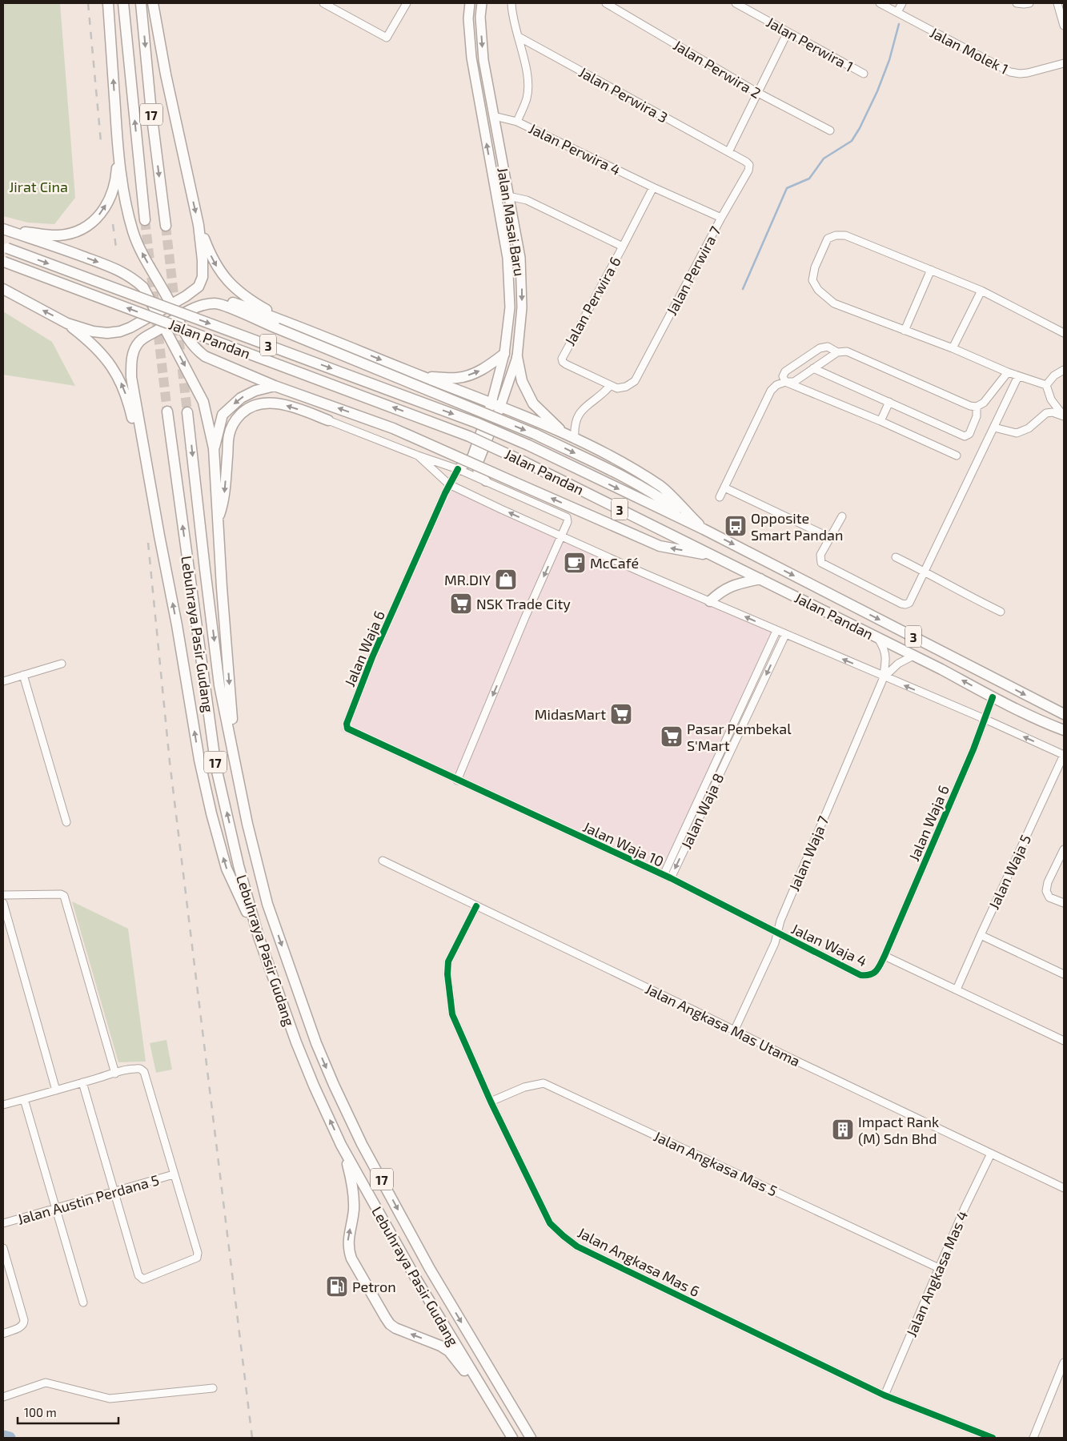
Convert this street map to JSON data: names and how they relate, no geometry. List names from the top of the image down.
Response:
{
  "streets": {
    "highway": [
      "17",
      "Jalan Pandan",
      "3",
      "Lebuhraya Pasir Gudang"
    ],
    "main road": ["Jalan Masai Baru"],
    "street": [
      "Jalan Perwira 1",
      "Jalan Molek 1",
      "Jalan Perwira 2",
      "Jalan Perwira 3",
      "Jalan Perwira 4",
      "Jalan Perwira 7",
      "Jalan Perwira 6",
      "Jalan Waja 6",
      "Jalan Waja 8",
      "Jalan Waja 10",
      "Jalan Waja 7",
      "Jalan Waja 5",
      "Jalan Waja 4",
      "Jalan Angkasa Mas Utama",
      "Jalan Angkasa Mas 5",
      "Jalan Austin Perdana 5",
      "Jalan Angkasa Mas 6",
      "Jalan Angkasa Mas 4"
    ]
  },
  "crossings": [
    ["Jalan Perwira 3", "Jalan Perwira 7"],
    ["Jalan Perwira 4", "Jalan Masai Baru"],
    ["Jalan Perwira 4", "Jalan Perwira 6"],
    ["Jalan Masai Baru", "Jalan Waja 6"],
    ["Jalan Perwira 7", "Jalan Perwira 6"],
    ["Jalan Pandan", "Jalan Waja 6"],
    ["Jalan Pandan", "Jalan Waja 7"],
    ["Jalan Waja 6", "Jalan Waja 10"],
    ["Jalan Waja 6", "Jalan Waja 4"],
    ["Jalan Waja 8", "Jalan Waja 10"],
    ["Jalan Waja 10", "Jalan Waja 7"],
    ["Jalan Waja 10", "Jalan Waja 4"],
    ["Jalan Waja 7", "Jalan Waja 4"],
    ["Jalan Waja 7", "Jalan Angkasa Mas Utama"],
    ["Jalan Waja 5", "Jalan Waja 4"],
    ["Jalan Angkasa Mas Utama", "Jalan Angkasa Mas 6"],
    ["Jalan Angkasa Mas Utama", "Jalan Angkasa Mas 4"],
    ["Jalan Angkasa Mas 5", "Jalan Angkasa Mas 6"],
    ["Jalan Angkasa Mas 5", "Jalan Angkasa Mas 4"],
    ["Jalan Angkasa Mas 6", "Jalan Angkasa Mas 4"]
  ],
  "parks": ["Jirat Cina"],
  "places": {
    "bus stop": ["Opposite Smart Pandan"],
    "cafe": ["McCafé"],
    "shop": ["MR.DIY"],
    "supermarket": ["NSK Trade City", "MidasMart", "Pasar Pembekal S'Mart"],
    "building": ["Impact Rank (M) Sdn Bhd"],
    "fuel station": ["Petron"]
  },
  "scale_bar": "100 m"
}
